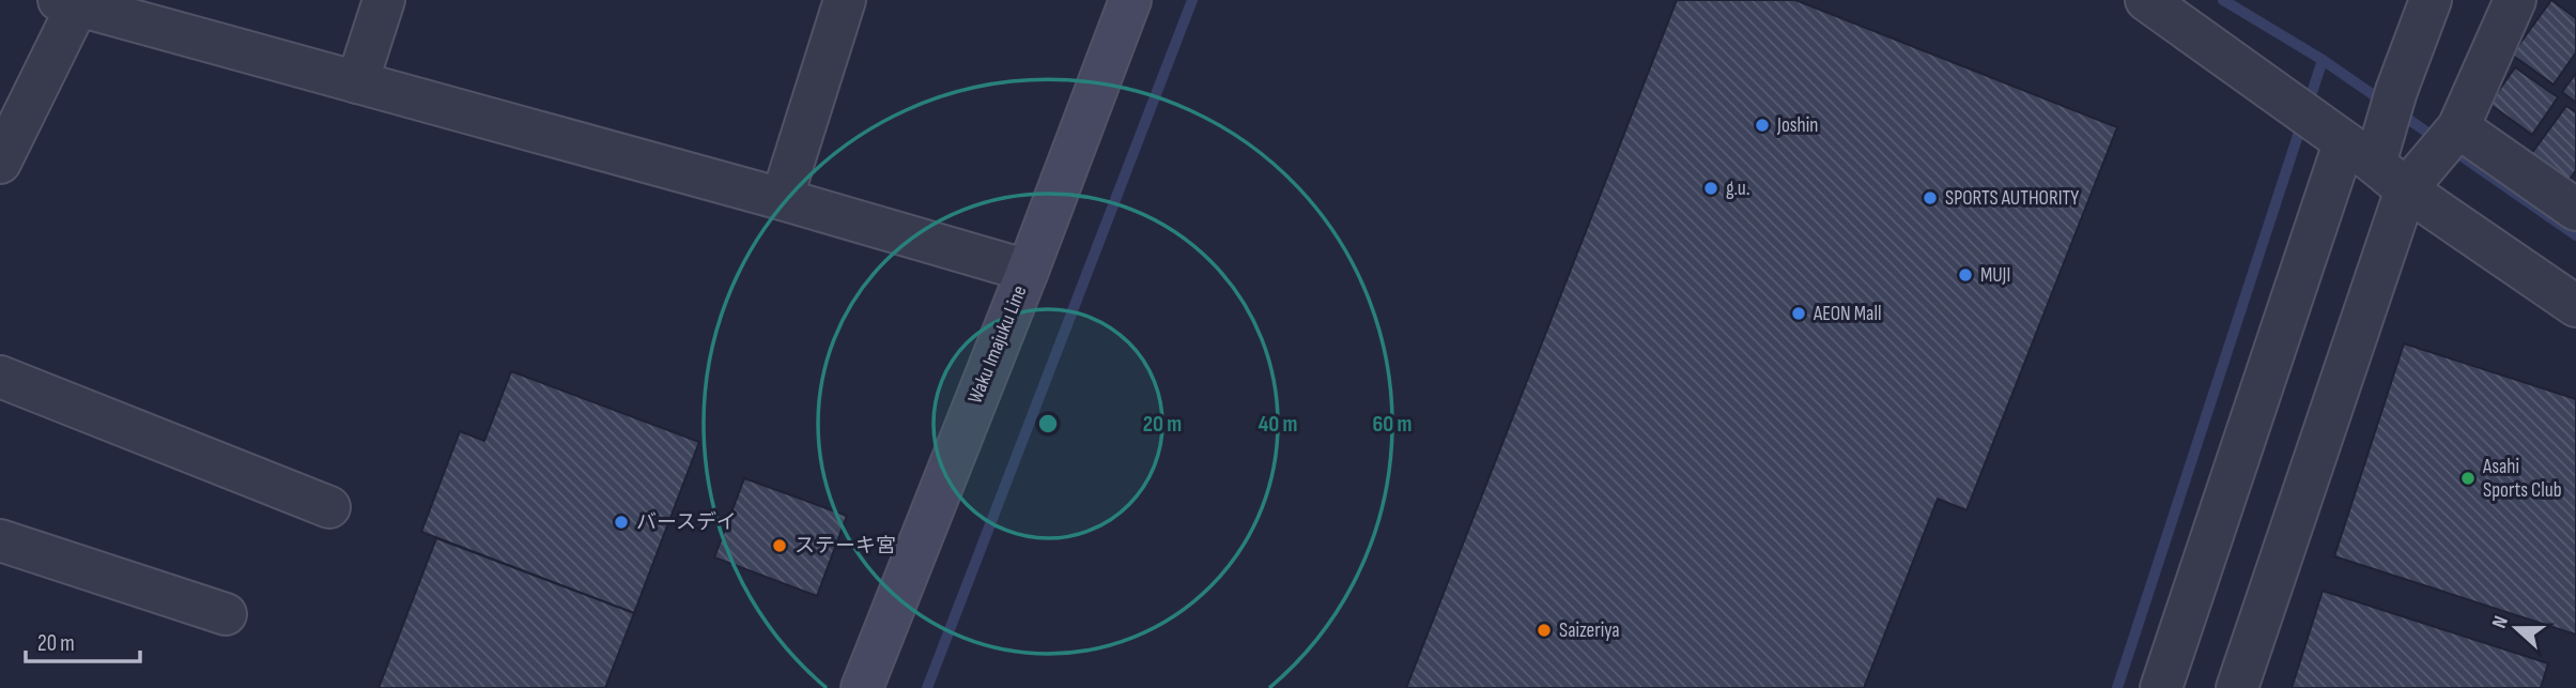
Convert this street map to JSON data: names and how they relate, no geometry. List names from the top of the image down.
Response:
{
  "streets": {
    "main road": ["Waku Imajuku Line"]
  },
  "places": [
    "Joshin",
    "g.u.",
    "SPORTS AUTHORITY",
    "MUJI",
    "AEON Mall",
    "Asahi Sports Club",
    "バースデイ",
    "ステーキ宮",
    "Saizeriya"
  ],
  "scale_bar": "20 m",
  "north": "left",
  "rings": ["20 m", "40 m", "60 m"]
}
